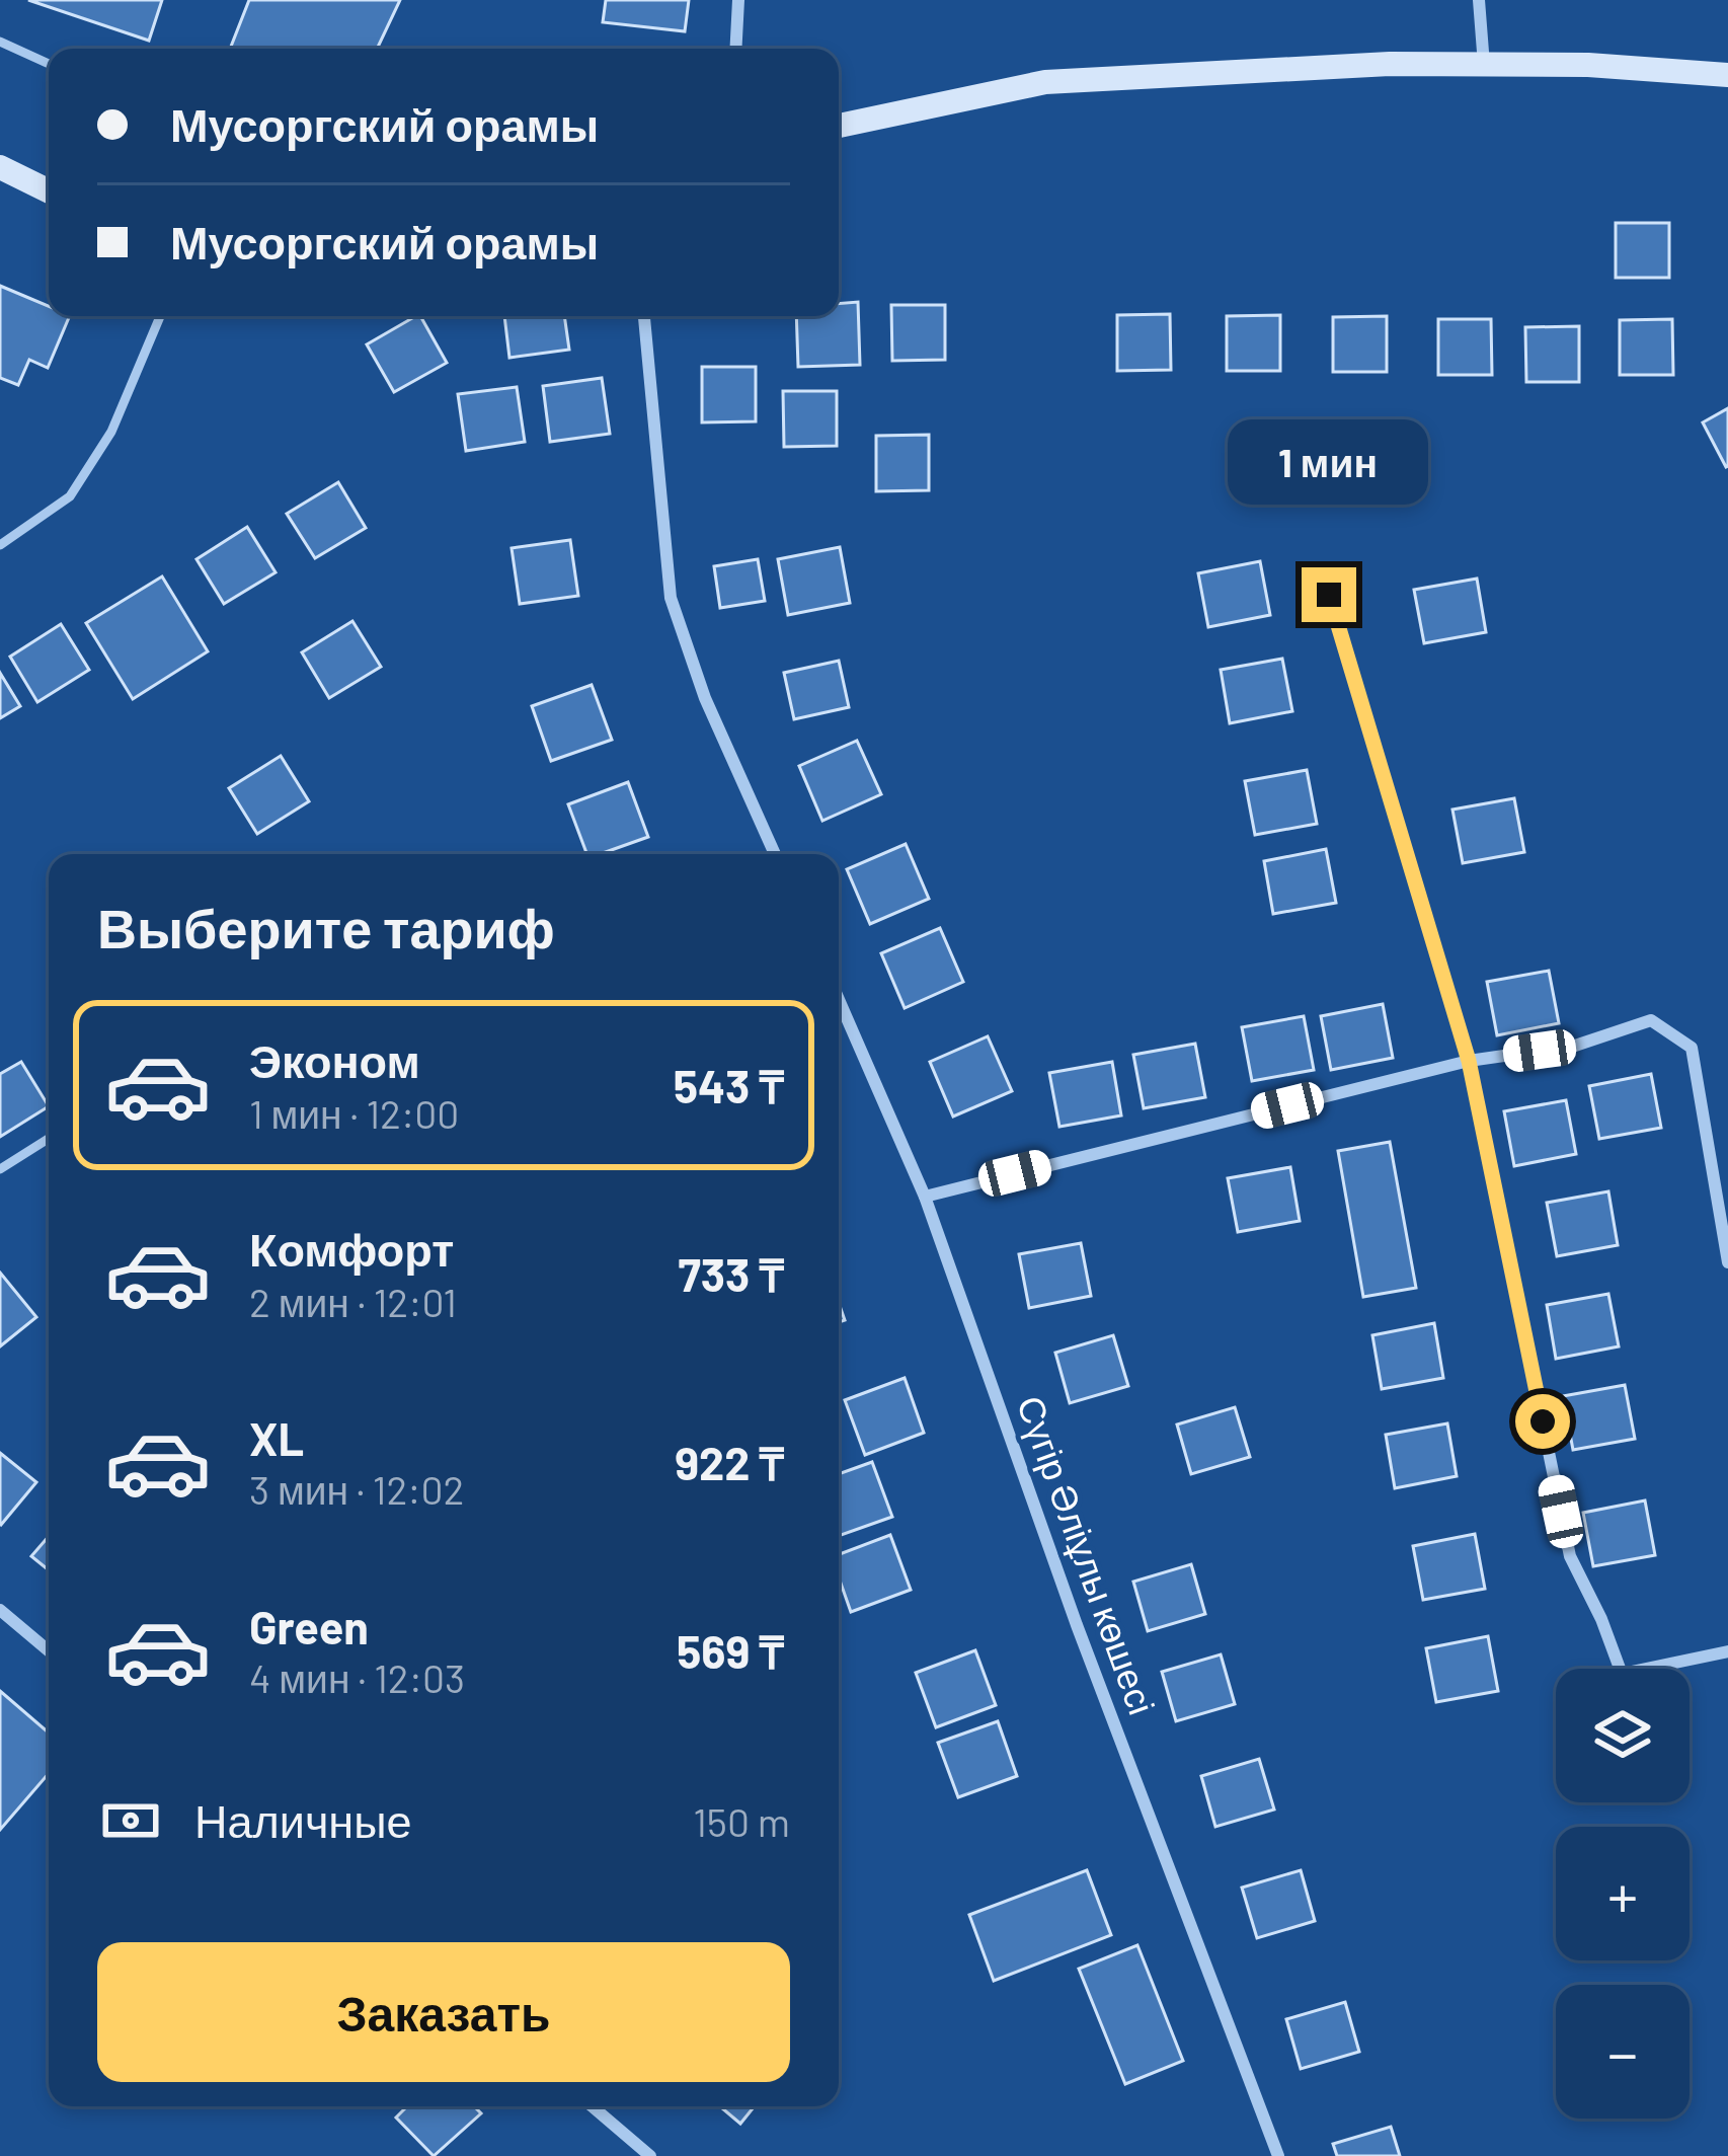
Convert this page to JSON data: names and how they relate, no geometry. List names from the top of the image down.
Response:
{
  "streets": {
    "street": ["Сүгір Әліұлы көшесі"]
  },
  "page": {
    "banner": ["Мусоргский орамы", "Мусоргский орамы"],
    "bubble": "1 мин",
    "heading": "Выберите тариф",
    "list": [
      {
        "name": "Эконом",
        "note": "1 мин · 12:00",
        "value": "543 ₸"
      },
      {
        "name": "Комфорт",
        "note": "2 мин · 12:01",
        "value": "733 ₸"
      },
      {
        "name": "XL",
        "note": "3 мин · 12:02",
        "value": "922 ₸"
      },
      {
        "name": "Green",
        "note": "4 мин · 12:03",
        "value": "569 ₸"
      }
    ],
    "map_buttons": ["+", "−"],
    "pay": ["Наличные", "150 m"],
    "buttons": "Заказать"
  }
}
